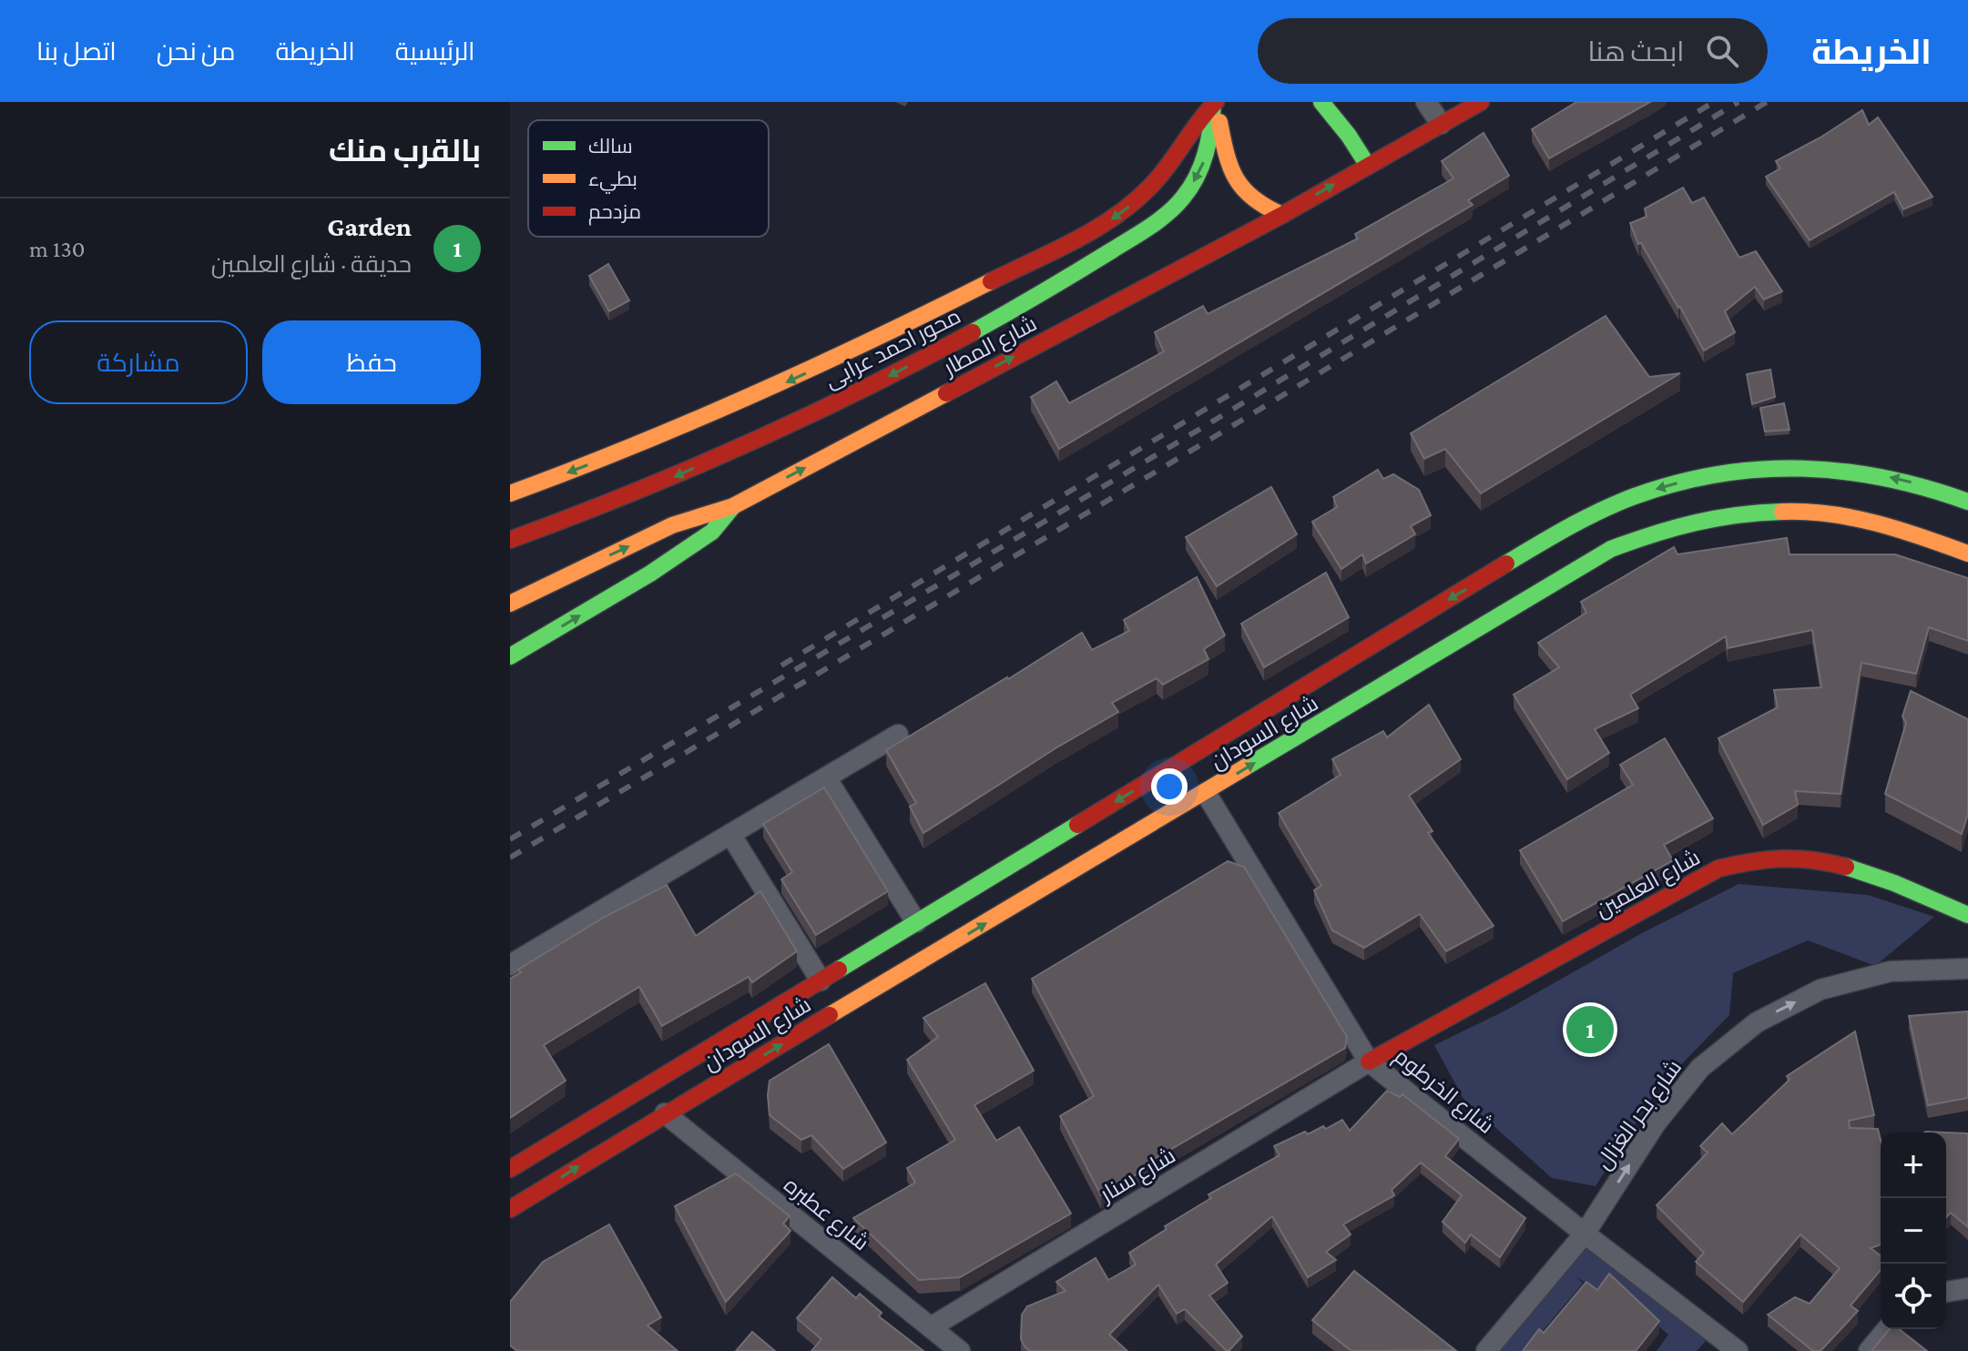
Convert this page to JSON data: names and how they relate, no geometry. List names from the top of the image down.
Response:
{
  "streets": {
    "main road": [
      "شارع المطار",
      "محور احمد عرابى",
      "شارع السودان",
      "شارع العلمين"
    ],
    "street": [
      "شارع الخرطوم",
      "شارع بحر الغزال",
      "شارع سنار",
      "شارع عطبره"
    ]
  },
  "crossings": [
    ["شارع السودان", "شارع الخرطوم"],
    ["شارع السودان", "شارع عطبره"],
    ["شارع العلمين", "شارع الخرطوم"],
    ["شارع العلمين", "شارع سنار"],
    ["شارع الخرطوم", "شارع بحر الغزال"],
    ["شارع الخرطوم", "شارع سنار"],
    ["شارع سنار", "شارع عطبره"]
  ],
  "one_way": ["شارع بحر الغزال"],
  "legend": ["سالك", "بطيء", "مزدحم"],
  "page": {
    "header": "الخريطة",
    "search": "ابحث هنا",
    "nav": [
      "الرئيسية",
      "الخريطة",
      "من نحن",
      "اتصل بنا"
    ],
    "heading": "بالقرب منك",
    "list": [
      {
        "mark": "1",
        "name": "Garden",
        "note": "حديقة · شارع العلمين",
        "value": "130 m"
      }
    ],
    "buttons": ["حفظ", "مشاركة"],
    "pins": "1",
    "map_buttons": ["+", "−"]
  }
}
